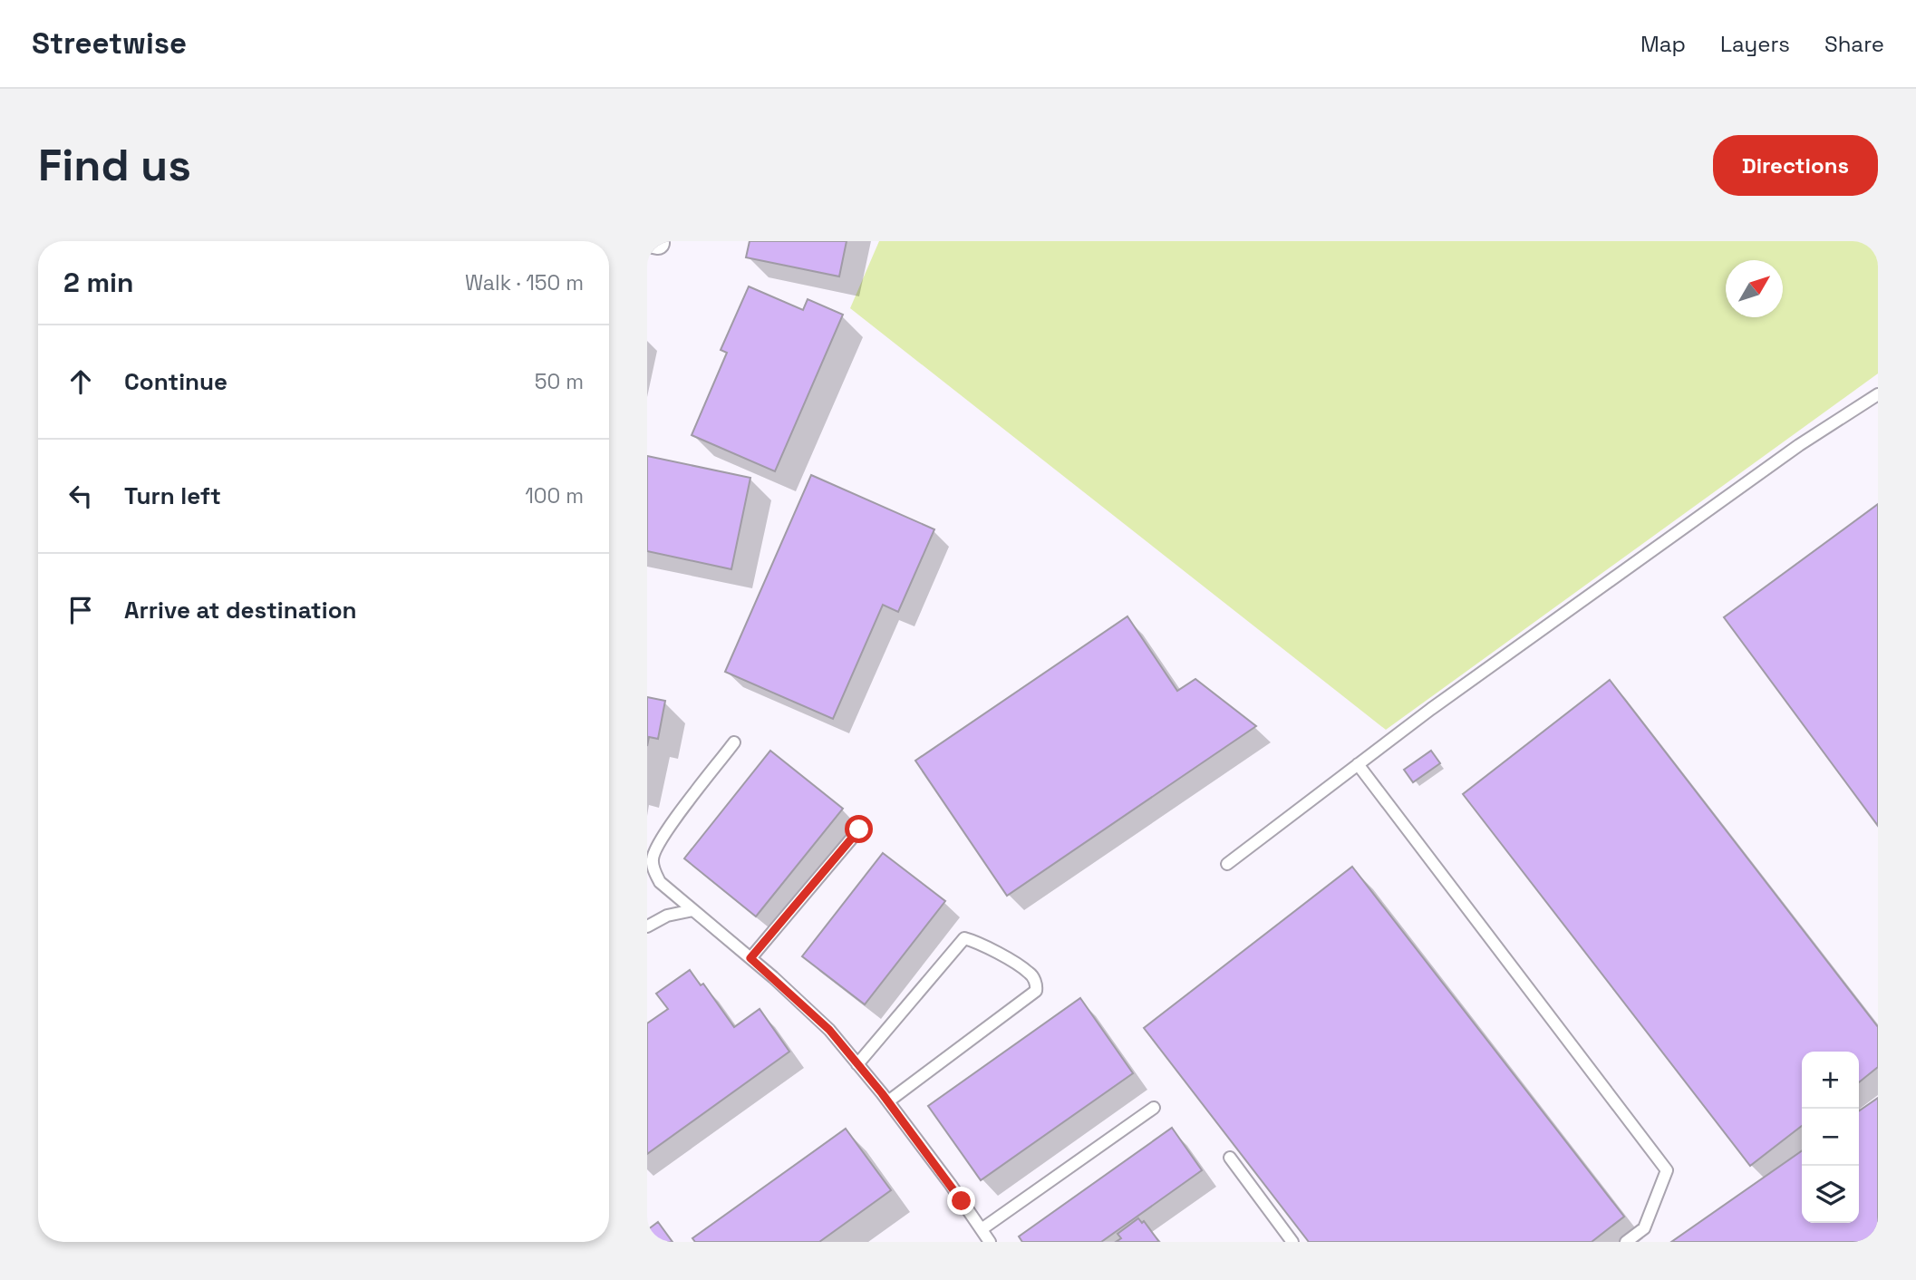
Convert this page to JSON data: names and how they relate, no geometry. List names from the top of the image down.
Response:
{
  "north": "top right",
  "page": {
    "header": "Streetwise",
    "nav": ["Map", "Layers", "Share"],
    "buttons": "Directions",
    "title": "Find us",
    "heading": ["2 min", "Walk · 150 m"],
    "list": [
      ["Continue", "50 m"],
      ["Turn left", "100 m"],
      "Arrive at destination"
    ],
    "map_buttons": ["+", "−"]
  }
}
